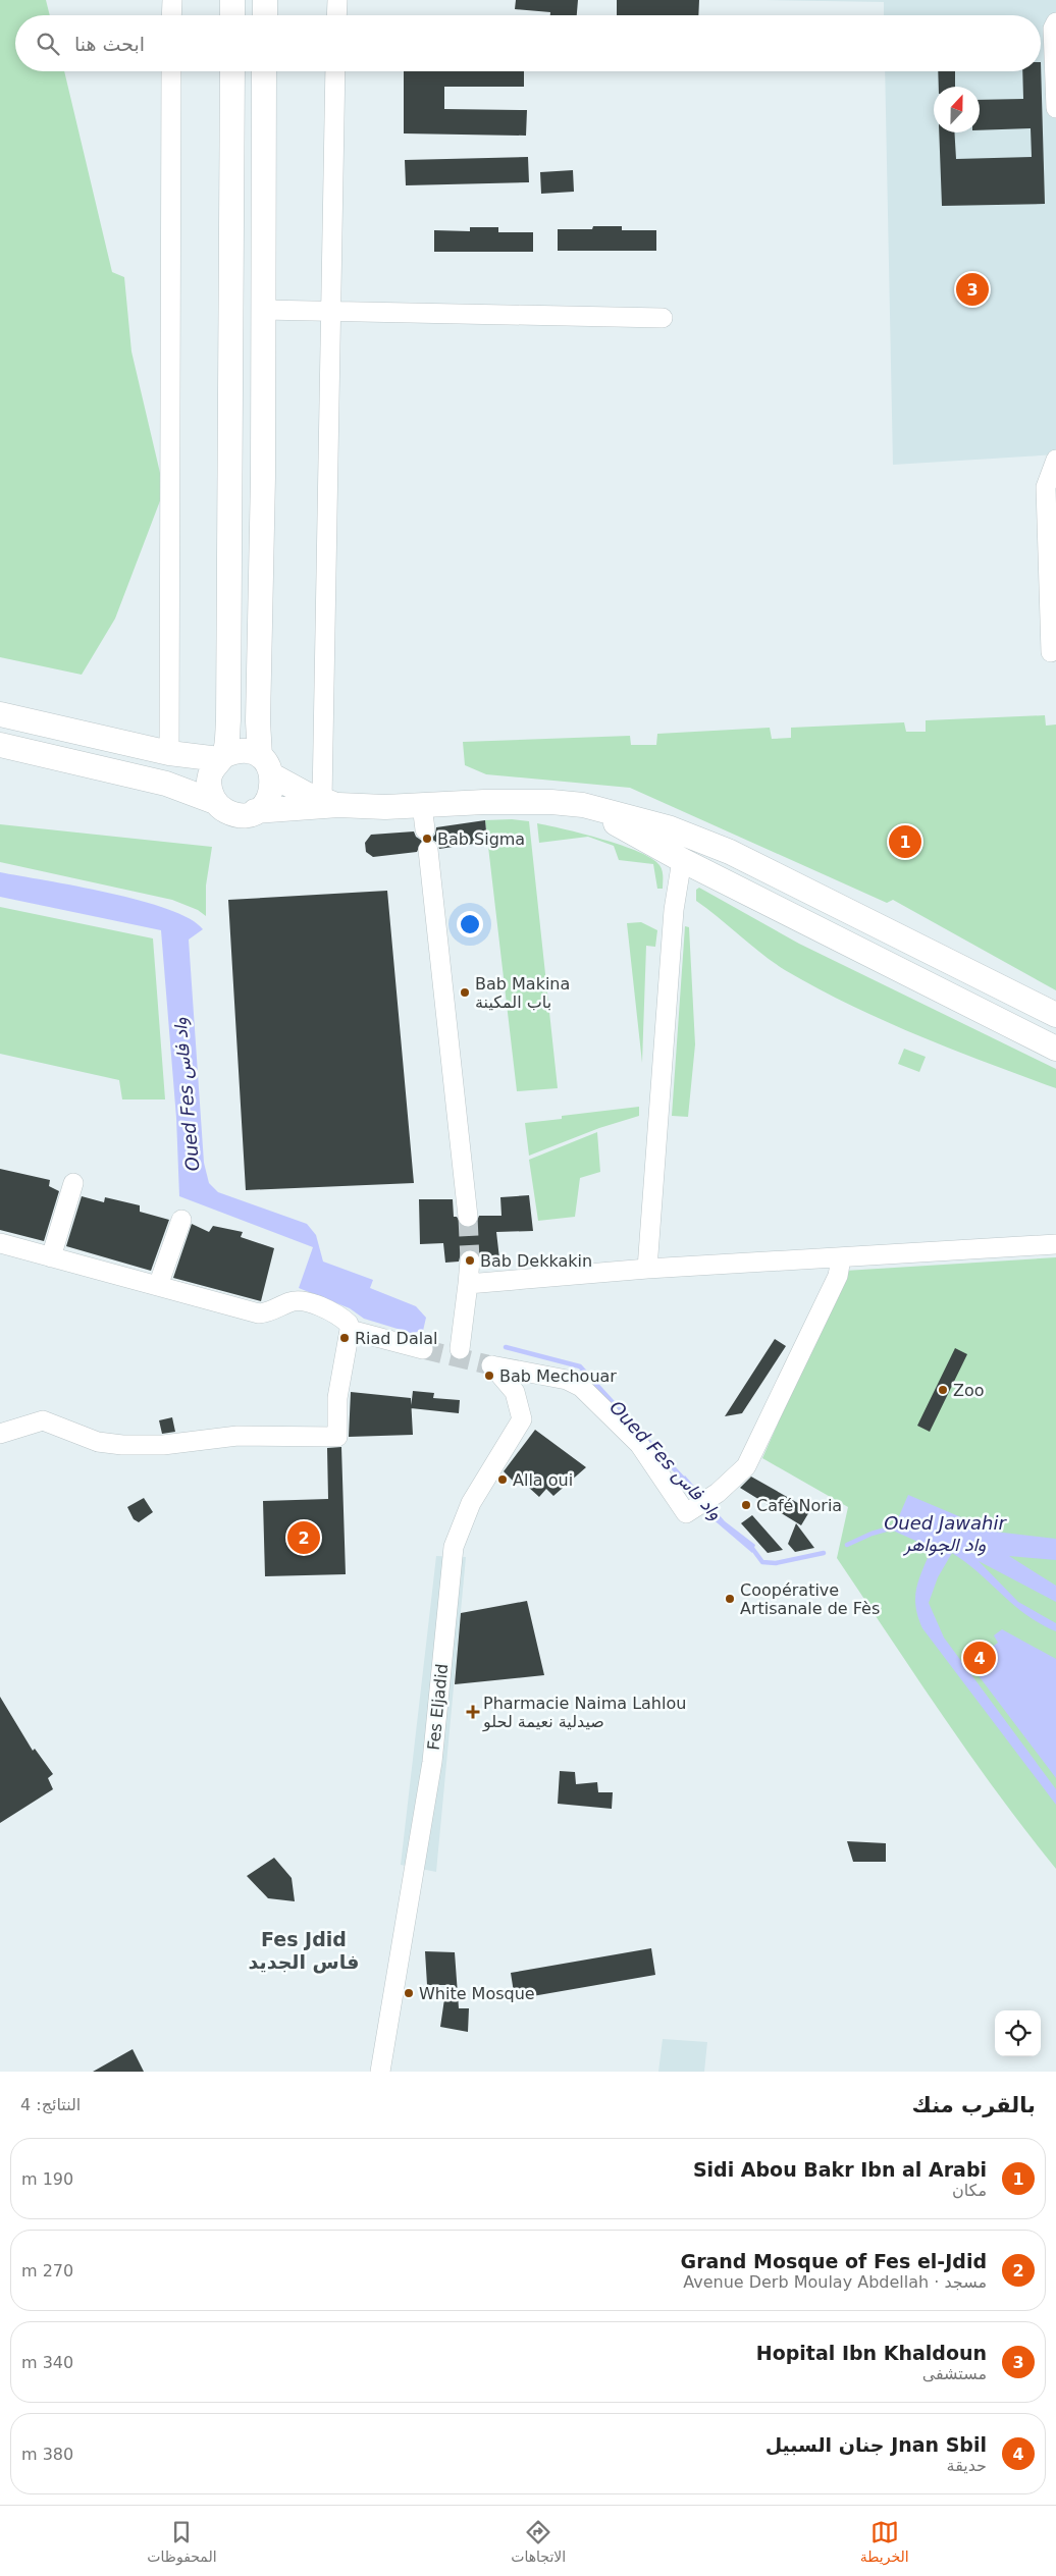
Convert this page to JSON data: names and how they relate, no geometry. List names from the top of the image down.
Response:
{
  "streets": {
    "street": ["Fes Eljadid"]
  },
  "districts": ["Fes Jdid فاس الجديد"],
  "water": ["Oued Fes واد فاس", "Oued Jawahir واد الجواهر"],
  "places": {
    "other": [
      "Bab Sigma",
      "Bab Makina باب المكينة",
      "Bab Dekkakin",
      "Riad Dalal",
      "Bab Mechouar",
      "Zoo",
      "Alla oui",
      "Café Noria",
      "Coopérative Artisanale de Fès",
      "White Mosque"
    ],
    "health": ["Pharmacie Naima Lahlou صيدلية نعيمة لحلو"]
  },
  "north": "top",
  "page": {
    "search": "ابحث هنا",
    "pins": [
      "3",
      "1",
      "2",
      "4"
    ],
    "heading": ["بالقرب منك", "النتائج: 4"],
    "list": [
      {
        "mark": "1",
        "name": "Sidi Abou Bakr Ibn al Arabi",
        "note": "مكان",
        "value": "190 m"
      },
      {
        "mark": "2",
        "name": "Grand Mosque of Fes el-Jdid",
        "note": "مسجد · Avenue Derb Moulay Abdellah",
        "value": "270 m"
      },
      {
        "mark": "3",
        "name": "Hopital Ibn Khaldoun",
        "note": "مستشفى",
        "value": "340 m"
      },
      {
        "mark": "4",
        "name": "Jnan Sbil جنان السبيل",
        "note": "حديقة",
        "value": "380 m"
      }
    ],
    "nav": ["الخريطة", "الاتجاهات", "المحفوظات"]
  }
}
